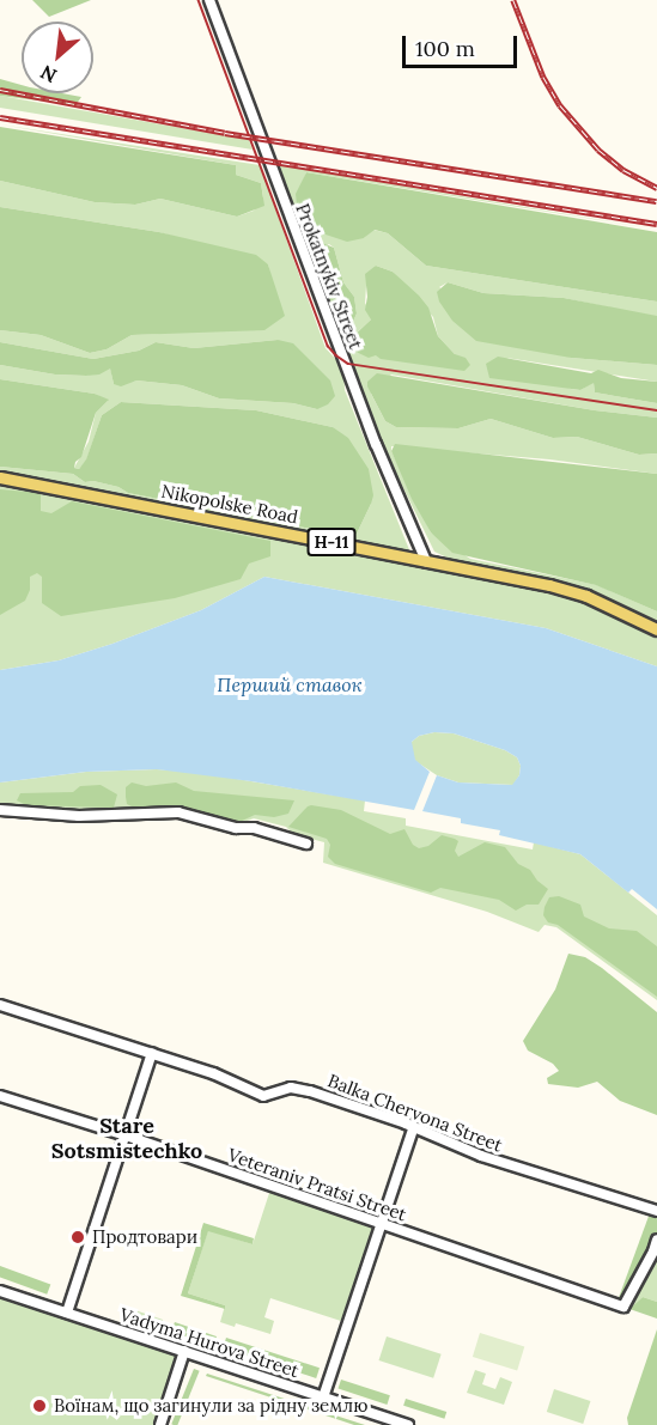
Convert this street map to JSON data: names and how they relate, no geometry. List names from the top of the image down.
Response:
{
  "streets": {
    "main road": ["Nikopolske Road", "Н-11"],
    "street": [
      "Prokatnykiv Street",
      "Balka Chervona Street",
      "Veteraniv Pratsi Street",
      "Vadyma Hurova Street"
    ]
  },
  "crossings": [
    ["Prokatnykiv Street", "Nikopolske Road"]
  ],
  "districts": ["Stare Sotsmistechko"],
  "water": ["Перший ставок"],
  "places": ["Продтовари", "Воїнам, що загинули за рідну землю"],
  "scale_bar": "100 m",
  "north": "bottom left"
}
